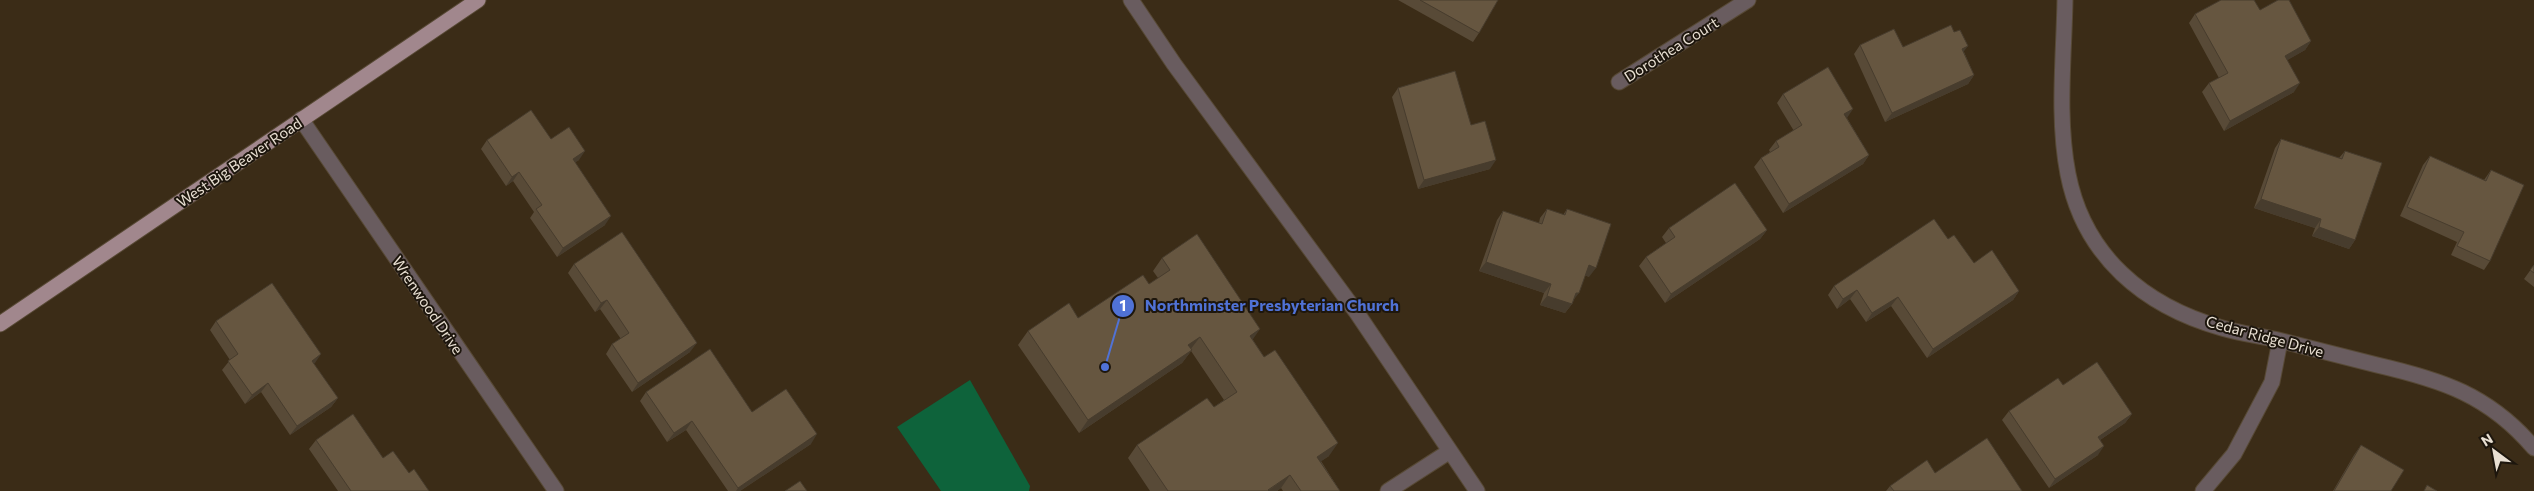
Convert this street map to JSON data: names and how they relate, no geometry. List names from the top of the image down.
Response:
{
  "streets": {
    "main road": ["West Big Beaver Road"],
    "street": ["Dorothea Court", "Wrenwood Drive", "Cedar Ridge Drive"]
  },
  "crossings": [
    ["West Big Beaver Road", "Wrenwood Drive"]
  ],
  "places": ["Northminster Presbyterian Church"],
  "north": "top left"
}
